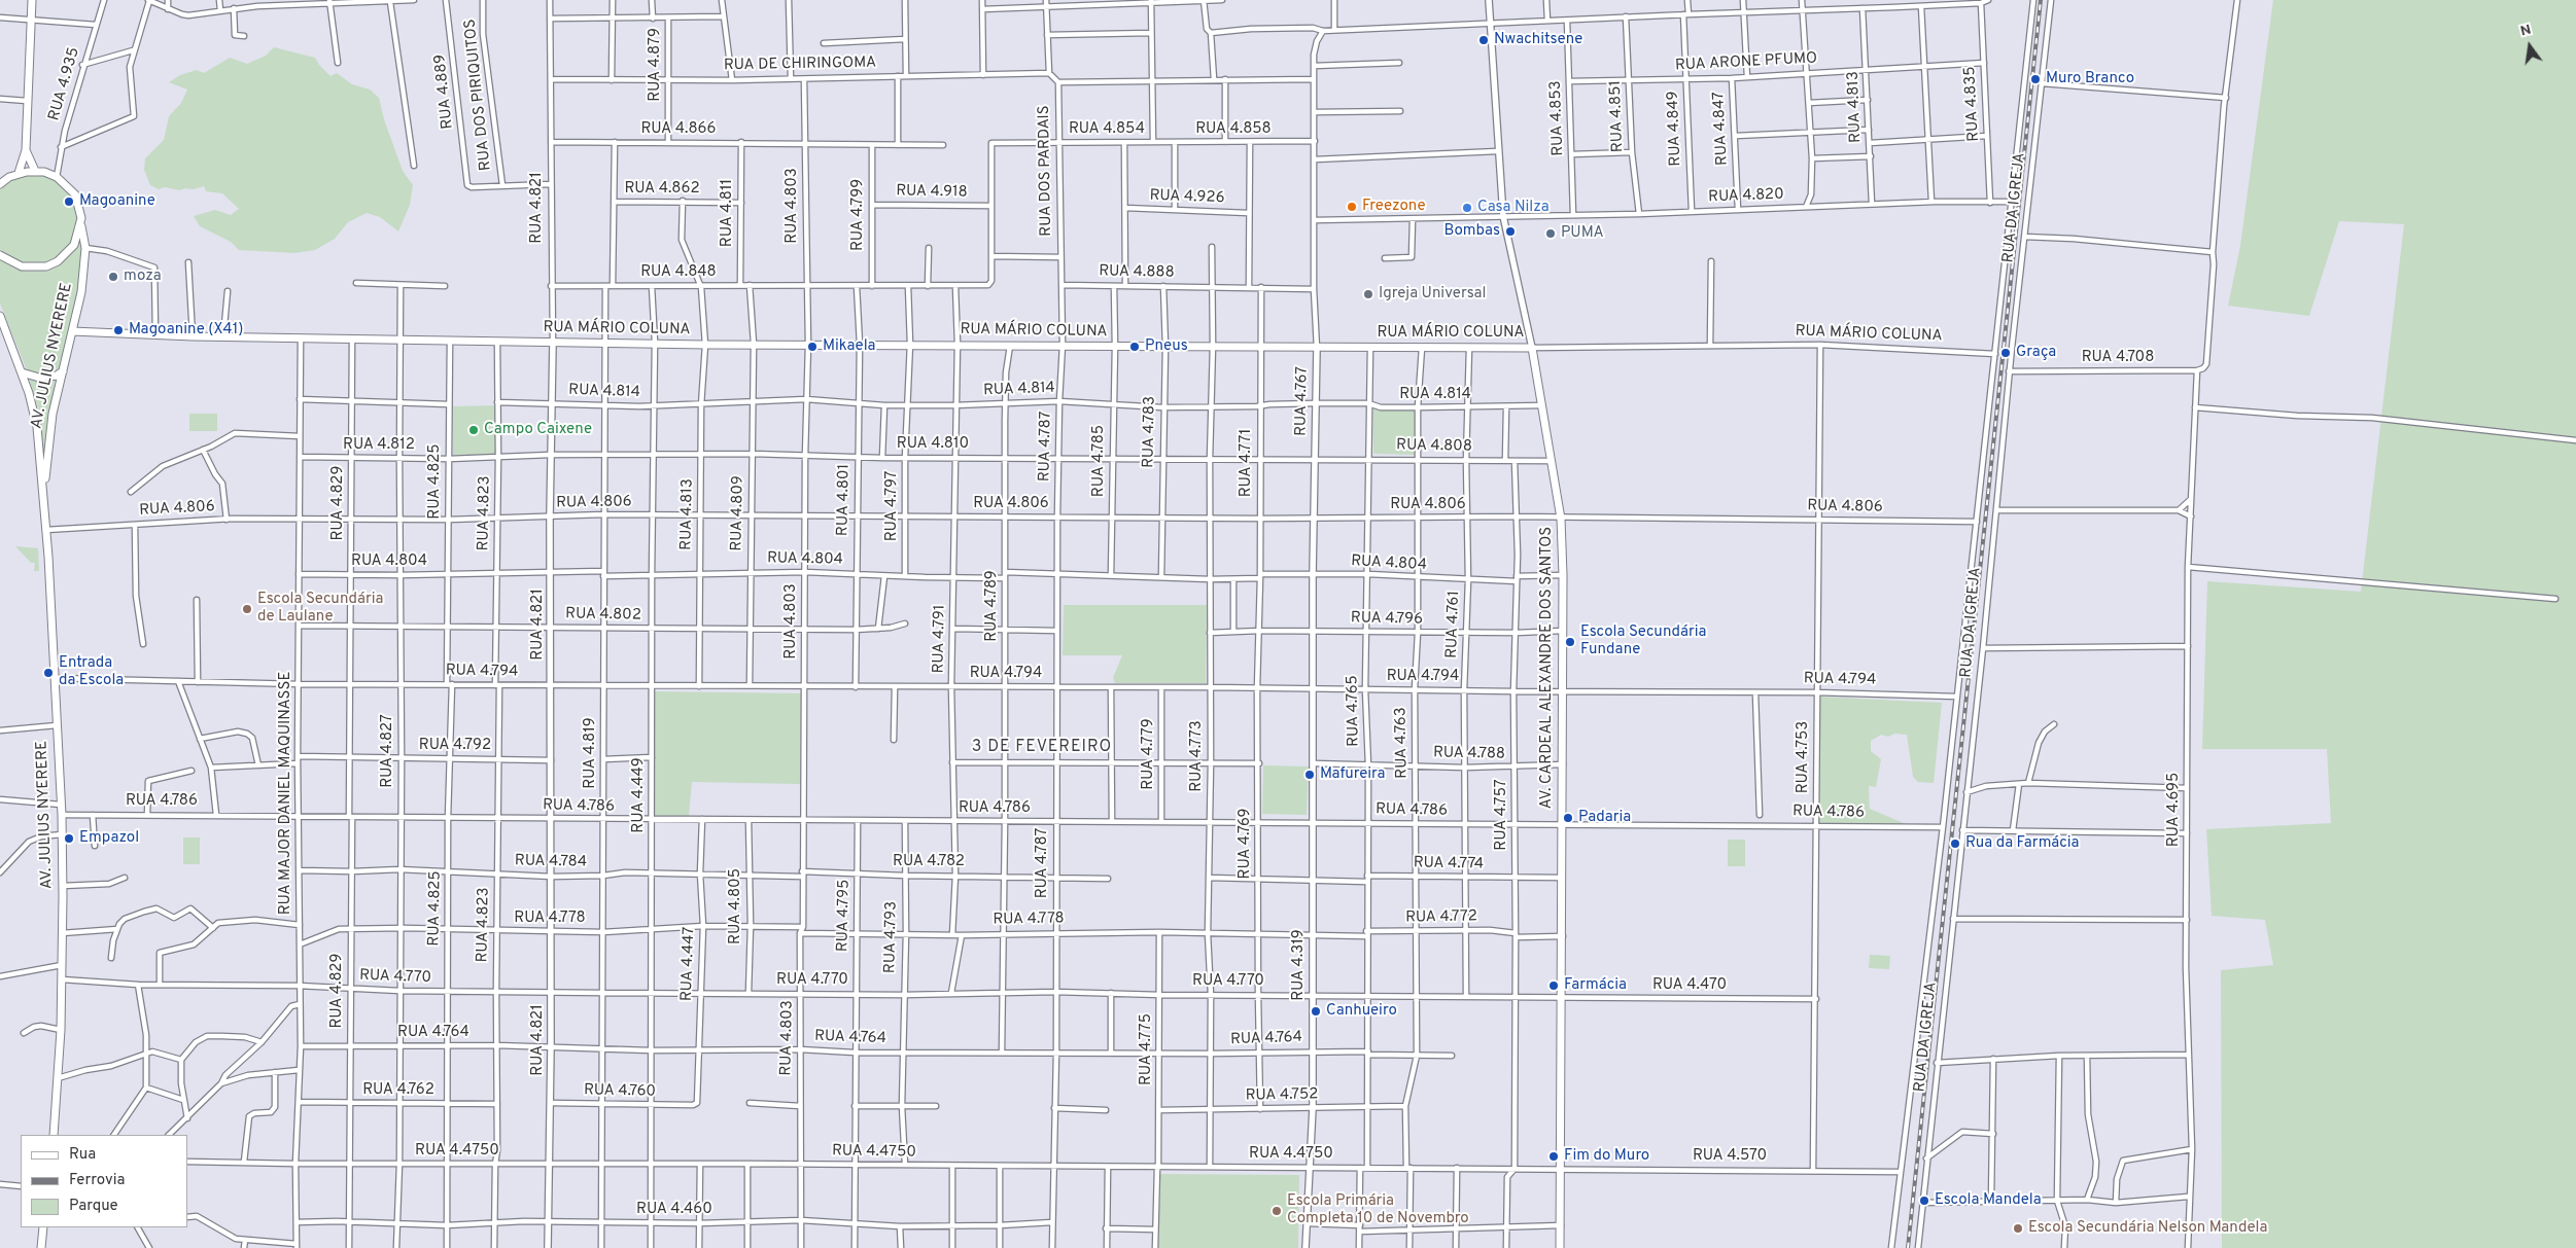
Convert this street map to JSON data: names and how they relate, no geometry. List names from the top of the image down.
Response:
{
  "streets": {
    "main road": ["RUA MÁRIO COLUNA", "AV. JULIUS NYERERE", "AV. CARDEAL ALEXANDRE DOS SANTOS"],
    "street": [
      "RUA ARONE PFUMO",
      "RUA 4.879",
      "RUA DE CHIRINGOMA",
      "RUA 4.935",
      "RUA 4.889",
      "RUA DOS PIRIQUITOS",
      "RUA 4.835",
      "RUA 4.813",
      "RUA 4.851",
      "RUA 4.853",
      "RUA 4.849",
      "RUA 4.847",
      "RUA 4.866",
      "RUA 4.854",
      "RUA 4.858",
      "RUA DOS PARDAIS",
      "RUA 4.862",
      "RUA 4.918",
      "RUA 4.820",
      "RUA 4.926",
      "RUA 4.803",
      "RUA 4.821",
      "RUA DA IGREJA",
      "RUA 4.811",
      "RUA 4.799",
      "RUA 4.848",
      "RUA 4.888",
      "RUA 4.708",
      "RUA 4.814",
      "RUA 4.767",
      "RUA 4.783",
      "RUA 4.810",
      "RUA 4.812",
      "RUA 4.787",
      "RUA 4.808",
      "RUA 4.785",
      "RUA 4.771",
      "RUA 4.825",
      "RUA 4.801",
      "RUA 4.829",
      "RUA 4.806",
      "RUA 4.797",
      "RUA 4.823",
      "RUA 4.809",
      "RUA 4.804",
      "RUA 4.789",
      "RUA 4.802",
      "RUA 4.796",
      "RUA 4.761",
      "RUA 4.791",
      "RUA 4.794",
      "RUA 4.765",
      "RUA 4.763",
      "RUA 4.792",
      "RUA 4.827",
      "RUA 4.819",
      "RUA 4.779",
      "RUA 4.788",
      "RUA 4.773",
      "RUA 4.753",
      "RUA MAJOR DANIEL MAQUINASSE",
      "RUA 4.449",
      "RUA 4.786",
      "RUA 4.695",
      "RUA 4.757",
      "RUA 4.769",
      "RUA 4.784",
      "RUA 4.782",
      "RUA 4.774",
      "RUA 4.805",
      "RUA 4.795",
      "RUA 4.772",
      "RUA 4.778",
      "RUA 4.793",
      "RUA 4.447",
      "RUA 4.319",
      "RUA 4.770",
      "RUA 4.470",
      "RUA 4.764",
      "RUA 4.775",
      "RUA 4.762",
      "RUA 4.760",
      "RUA 4.752",
      "RUA 4.4750",
      "RUA 4.570",
      "RUA 4.460"
    ]
  },
  "crossings": [
    ["RUA ARONE PFUMO", "RUA 4.835"],
    ["RUA ARONE PFUMO", "RUA 4.813"],
    ["RUA ARONE PFUMO", "RUA 4.851"],
    ["RUA ARONE PFUMO", "RUA 4.853"],
    ["RUA ARONE PFUMO", "RUA 4.849"],
    ["RUA ARONE PFUMO", "RUA 4.847"],
    ["RUA 4.879", "RUA DE CHIRINGOMA"],
    ["RUA 4.879", "RUA 4.866"],
    ["RUA DE CHIRINGOMA", "RUA DOS PARDAIS"],
    ["RUA DE CHIRINGOMA", "RUA 4.803"],
    ["RUA DE CHIRINGOMA", "RUA 4.821"],
    ["RUA 4.935", "AV. JULIUS NYERERE"],
    ["RUA 4.889", "RUA DOS PIRIQUITOS"],
    ["RUA 4.835", "RUA 4.820"],
    ["RUA 4.813", "RUA 4.862"],
    ["RUA 4.813", "RUA 4.820"],
    ["RUA 4.813", "RUA 4.848"],
    ["RUA 4.813", "RUA MÁRIO COLUNA"],
    ["RUA 4.813", "RUA 4.814"],
    ["RUA 4.813", "RUA 4.810"],
    ["RUA 4.813", "RUA 4.806"],
    ["RUA 4.813", "RUA 4.804"],
    ["RUA 4.813", "RUA 4.802"],
    ["RUA 4.813", "RUA 4.794"],
    ["RUA 4.851", "RUA 4.820"],
    ["RUA 4.853", "RUA 4.820"],
    ["RUA 4.849", "RUA 4.820"],
    ["RUA 4.847", "RUA 4.820"],
    ["RUA 4.866", "RUA 4.803"],
    ["RUA 4.866", "RUA 4.821"],
    ["RUA 4.866", "RUA 4.811"],
    ["RUA 4.866", "RUA 4.799"],
    ["RUA 4.854", "RUA 4.858"],
    ["RUA 4.854", "RUA DOS PARDAIS"],
    ["RUA 4.854", "RUA 4.918"],
    ["RUA 4.858", "RUA 4.767"],
    ["RUA DOS PARDAIS", "RUA 4.888"],
    ["RUA DOS PARDAIS", "RUA MÁRIO COLUNA"],
    ["RUA DOS PARDAIS", "RUA 4.787"],
    ["RUA 4.862", "RUA 4.811"],
    ["RUA 4.918", "RUA 4.799"],
    ["RUA 4.820", "RUA DA IGREJA"],
    ["RUA 4.820", "RUA 4.767"],
    ["RUA 4.820", "AV. CARDEAL ALEXANDRE DOS SANTOS"],
    ["RUA 4.803", "RUA 4.848"],
    ["RUA 4.803", "RUA MÁRIO COLUNA"],
    ["RUA 4.803", "RUA 4.814"],
    ["RUA 4.803", "RUA 4.810"],
    ["RUA 4.803", "RUA 4.806"],
    ["RUA 4.803", "RUA 4.804"],
    ["RUA 4.803", "RUA 4.802"],
    ["RUA 4.803", "RUA 4.794"],
    ["RUA 4.803", "RUA 4.786"],
    ["RUA 4.803", "RUA 4.784"],
    ["RUA 4.803", "RUA 4.782"],
    ["RUA 4.803", "RUA 4.778"],
    ["RUA 4.803", "RUA 4.770"],
    ["RUA 4.803", "RUA 4.764"],
    ["RUA 4.803", "RUA 4.4750"],
    ["RUA 4.803", "RUA 4.460"],
    ["RUA 4.821", "RUA 4.848"],
    ["RUA 4.821", "RUA MÁRIO COLUNA"],
    ["RUA 4.821", "RUA 4.814"],
    ["RUA 4.821", "RUA 4.810"],
    ["RUA 4.821", "RUA 4.812"],
    ["RUA 4.821", "RUA 4.806"],
    ["RUA 4.821", "RUA 4.804"],
    ["RUA 4.821", "RUA 4.802"],
    ["RUA 4.821", "RUA 4.794"],
    ["RUA 4.821", "RUA 4.792"],
    ["RUA 4.821", "RUA 4.786"],
    ["RUA 4.821", "RUA 4.784"],
    ["RUA 4.821", "RUA 4.778"],
    ["RUA 4.821", "RUA 4.770"],
    ["RUA 4.821", "RUA 4.764"],
    ["RUA 4.821", "RUA 4.760"],
    ["RUA 4.821", "RUA 4.4750"],
    ["RUA 4.821", "RUA 4.460"],
    ["RUA DA IGREJA", "RUA MÁRIO COLUNA"],
    ["RUA DA IGREJA", "RUA 4.708"],
    ["RUA DA IGREJA", "RUA 4.806"],
    ["RUA DA IGREJA", "RUA 4.794"],
    ["RUA DA IGREJA", "RUA 4.786"],
    ["RUA DA IGREJA", "RUA 4.570"],
    ["RUA 4.811", "RUA 4.848"],
    ["RUA 4.799", "RUA 4.848"],
    ["RUA 4.848", "RUA 4.801"],
    ["RUA 4.848", "RUA 4.797"],
    ["RUA 4.848", "RUA 4.809"],
    ["RUA 4.848", "RUA 4.791"],
    ["RUA 4.888", "RUA 4.767"],
    ["RUA 4.888", "RUA 4.783"],
    ["RUA 4.888", "RUA 4.785"],
    ["RUA 4.888", "RUA 4.771"],
    ["RUA 4.888", "RUA 4.773"],
    ["RUA MÁRIO COLUNA", "AV. JULIUS NYERERE"],
    ["RUA MÁRIO COLUNA", "RUA 4.767"],
    ["RUA MÁRIO COLUNA", "RUA 4.783"],
    ["RUA MÁRIO COLUNA", "RUA 4.787"],
    ["RUA MÁRIO COLUNA", "RUA 4.785"],
    ["RUA MÁRIO COLUNA", "RUA 4.771"],
    ["RUA MÁRIO COLUNA", "RUA 4.825"],
    ["RUA MÁRIO COLUNA", "RUA 4.801"],
    ["RUA MÁRIO COLUNA", "RUA 4.829"],
    ["RUA MÁRIO COLUNA", "RUA 4.797"],
    ["RUA MÁRIO COLUNA", "RUA 4.823"],
    ["RUA MÁRIO COLUNA", "RUA 4.809"],
    ["RUA MÁRIO COLUNA", "RUA 4.789"],
    ["RUA MÁRIO COLUNA", "RUA 4.761"],
    ["RUA MÁRIO COLUNA", "RUA 4.791"],
    ["RUA MÁRIO COLUNA", "AV. CARDEAL ALEXANDRE DOS SANTOS"],
    ["RUA MÁRIO COLUNA", "RUA 4.765"],
    ["RUA MÁRIO COLUNA", "RUA 4.763"],
    ["RUA MÁRIO COLUNA", "RUA 4.827"],
    ["RUA MÁRIO COLUNA", "RUA 4.819"],
    ["RUA MÁRIO COLUNA", "RUA 4.773"],
    ["RUA MÁRIO COLUNA", "RUA 4.753"],
    ["RUA MÁRIO COLUNA", "RUA MAJOR DANIEL MAQUINASSE"],
    ["RUA MÁRIO COLUNA", "RUA 4.449"],
    ["AV. JULIUS NYERERE", "RUA 4.806"],
    ["AV. JULIUS NYERERE", "RUA 4.794"],
    ["AV. JULIUS NYERERE", "RUA 4.786"],
    ["AV. JULIUS NYERERE", "RUA 4.770"],
    ["RUA 4.708", "RUA 4.695"],
    ["RUA 4.814", "RUA 4.767"],
    ["RUA 4.814", "RUA 4.783"],
    ["RUA 4.814", "RUA 4.787"],
    ["RUA 4.814", "RUA 4.785"],
    ["RUA 4.814", "RUA 4.771"],
    ["RUA 4.814", "RUA 4.801"],
    ["RUA 4.814", "RUA 4.797"],
    ["RUA 4.814", "RUA 4.823"],
    ["RUA 4.814", "RUA 4.809"],
    ["RUA 4.814", "RUA 4.789"],
    ["RUA 4.814", "RUA 4.761"],
    ["RUA 4.814", "RUA 4.791"],
    ["RUA 4.814", "AV. CARDEAL ALEXANDRE DOS SANTOS"],
    ["RUA 4.814", "RUA 4.765"],
    ["RUA 4.814", "RUA 4.763"],
    ["RUA 4.814", "RUA 4.819"],
    ["RUA 4.814", "RUA 4.773"],
    ["RUA 4.814", "RUA 4.449"],
    ["RUA 4.767", "RUA 4.810"],
    ["RUA 4.767", "RUA 4.808"],
    ["RUA 4.767", "RUA 4.806"],
    ["RUA 4.767", "RUA 4.804"],
    ["RUA 4.767", "RUA 4.796"],
    ["RUA 4.767", "RUA 4.794"],
    ["RUA 4.767", "RUA 4.788"],
    ["RUA 4.767", "RUA 4.319"],
    ["RUA 4.783", "RUA 4.810"],
    ["RUA 4.783", "RUA 4.806"],
    ["RUA 4.783", "RUA 4.804"],
    ["RUA 4.810", "RUA 4.812"],
    ["RUA 4.810", "RUA 4.787"],
    ["RUA 4.810", "RUA 4.808"],
    ["RUA 4.810", "RUA 4.785"],
    ["RUA 4.810", "RUA 4.771"],
    ["RUA 4.810", "RUA 4.801"],
    ["RUA 4.810", "RUA 4.797"],
    ["RUA 4.810", "RUA 4.809"],
    ["RUA 4.810", "RUA 4.789"],
    ["RUA 4.810", "RUA 4.791"],
    ["RUA 4.810", "RUA 4.819"],
    ["RUA 4.810", "RUA 4.773"],
    ["RUA 4.810", "RUA 4.449"],
    ["RUA 4.812", "RUA 4.825"],
    ["RUA 4.812", "RUA 4.829"],
    ["RUA 4.812", "RUA 4.823"],
    ["RUA 4.812", "RUA 4.827"],
    ["RUA 4.812", "RUA MAJOR DANIEL MAQUINASSE"],
    ["RUA 4.787", "RUA 4.806"],
    ["RUA 4.787", "RUA 4.804"],
    ["RUA 4.787", "RUA 4.794"],
    ["RUA 4.787", "RUA 4.786"],
    ["RUA 4.787", "RUA 4.782"],
    ["RUA 4.787", "RUA 4.778"],
    ["RUA 4.787", "RUA 4.770"],
    ["RUA 4.787", "RUA 4.764"],
    ["RUA 4.787", "RUA 4.4750"],
    ["RUA 4.787", "RUA 4.460"],
    ["RUA 4.808", "RUA 4.761"],
    ["RUA 4.808", "AV. CARDEAL ALEXANDRE DOS SANTOS"],
    ["RUA 4.808", "RUA 4.765"],
    ["RUA 4.808", "RUA 4.763"],
    ["RUA 4.808", "RUA 4.757"],
    ["RUA 4.785", "RUA 4.806"],
    ["RUA 4.785", "RUA 4.804"],
    ["RUA 4.771", "RUA 4.806"],
    ["RUA 4.771", "RUA 4.804"],
    ["RUA 4.771", "RUA 4.769"],
    ["RUA 4.825", "RUA 4.806"],
    ["RUA 4.825", "RUA 4.804"],
    ["RUA 4.825", "RUA 4.802"],
    ["RUA 4.825", "RUA 4.794"],
    ["RUA 4.825", "RUA 4.792"],
    ["RUA 4.825", "RUA 4.786"],
    ["RUA 4.825", "RUA 4.784"],
    ["RUA 4.825", "RUA 4.778"],
    ["RUA 4.825", "RUA 4.770"],
    ["RUA 4.825", "RUA 4.764"],
    ["RUA 4.825", "RUA 4.762"],
    ["RUA 4.825", "RUA 4.4750"],
    ["RUA 4.825", "RUA 4.460"],
    ["RUA 4.801", "RUA 4.806"],
    ["RUA 4.801", "RUA 4.804"],
    ["RUA 4.801", "RUA 4.802"],
    ["RUA 4.801", "RUA 4.794"],
    ["RUA 4.829", "RUA 4.806"],
    ["RUA 4.829", "RUA 4.804"],
    ["RUA 4.829", "RUA 4.802"],
    ["RUA 4.829", "RUA 4.794"],
    ["RUA 4.829", "RUA 4.792"],
    ["RUA 4.829", "RUA 4.786"],
    ["RUA 4.829", "RUA 4.784"],
    ["RUA 4.829", "RUA 4.778"],
    ["RUA 4.829", "RUA 4.770"],
    ["RUA 4.829", "RUA 4.764"],
    ["RUA 4.829", "RUA 4.762"],
    ["RUA 4.829", "RUA 4.4750"],
    ["RUA 4.829", "RUA 4.460"],
    ["RUA 4.806", "RUA 4.797"],
    ["RUA 4.806", "RUA 4.823"],
    ["RUA 4.806", "RUA 4.809"],
    ["RUA 4.806", "RUA 4.789"],
    ["RUA 4.806", "RUA 4.761"],
    ["RUA 4.806", "RUA 4.791"],
    ["RUA 4.806", "AV. CARDEAL ALEXANDRE DOS SANTOS"],
    ["RUA 4.806", "RUA 4.765"],
    ["RUA 4.806", "RUA 4.763"],
    ["RUA 4.806", "RUA 4.827"],
    ["RUA 4.806", "RUA 4.819"],
    ["RUA 4.806", "RUA 4.773"],
    ["RUA 4.806", "RUA 4.753"],
    ["RUA 4.806", "RUA MAJOR DANIEL MAQUINASSE"],
    ["RUA 4.806", "RUA 4.449"],
    ["RUA 4.806", "RUA 4.757"],
    ["RUA 4.797", "RUA 4.804"],
    ["RUA 4.823", "RUA 4.804"],
    ["RUA 4.823", "RUA 4.802"],
    ["RUA 4.823", "RUA 4.794"],
    ["RUA 4.823", "RUA 4.792"],
    ["RUA 4.823", "RUA 4.786"],
    ["RUA 4.823", "RUA 4.784"],
    ["RUA 4.823", "RUA 4.778"],
    ["RUA 4.823", "RUA 4.770"],
    ["RUA 4.823", "RUA 4.764"],
    ["RUA 4.823", "RUA 4.762"],
    ["RUA 4.823", "RUA 4.4750"],
    ["RUA 4.823", "RUA 4.460"],
    ["RUA 4.809", "RUA 4.804"],
    ["RUA 4.809", "RUA 4.802"],
    ["RUA 4.809", "RUA 4.794"],
    ["RUA 4.804", "RUA 4.789"],
    ["RUA 4.804", "RUA 4.761"],
    ["RUA 4.804", "RUA 4.791"],
    ["RUA 4.804", "AV. CARDEAL ALEXANDRE DOS SANTOS"],
    ["RUA 4.804", "RUA 4.765"],
    ["RUA 4.804", "RUA 4.763"],
    ["RUA 4.804", "RUA 4.827"],
    ["RUA 4.804", "RUA 4.819"],
    ["RUA 4.804", "RUA 4.773"],
    ["RUA 4.804", "RUA MAJOR DANIEL MAQUINASSE"],
    ["RUA 4.804", "RUA 4.449"],
    ["RUA 4.804", "RUA 4.757"],
    ["RUA 4.804", "RUA 4.769"],
    ["RUA 4.789", "RUA 4.794"],
    ["RUA 4.789", "RUA 4.786"],
    ["RUA 4.789", "RUA 4.782"],
    ["RUA 4.789", "RUA 4.778"],
    ["RUA 4.789", "RUA 4.770"],
    ["RUA 4.789", "RUA 4.764"],
    ["RUA 4.802", "RUA 4.827"],
    ["RUA 4.802", "RUA 4.819"],
    ["RUA 4.802", "RUA MAJOR DANIEL MAQUINASSE"],
    ["RUA 4.802", "RUA 4.449"],
    ["RUA 4.796", "RUA 4.761"],
    ["RUA 4.796", "AV. CARDEAL ALEXANDRE DOS SANTOS"],
    ["RUA 4.796", "RUA 4.765"],
    ["RUA 4.796", "RUA 4.763"],
    ["RUA 4.796", "RUA 4.773"],
    ["RUA 4.796", "RUA 4.757"],
    ["RUA 4.796", "RUA 4.769"],
    ["RUA 4.761", "RUA 4.794"],
    ["RUA 4.761", "RUA 4.788"],
    ["RUA 4.761", "RUA 4.786"],
    ["RUA 4.761", "RUA 4.774"],
    ["RUA 4.761", "RUA 4.772"],
    ["RUA 4.761", "RUA 4.770"],
    ["RUA 4.791", "RUA 4.794"],
    ["RUA 4.791", "RUA 4.786"],
    ["RUA 4.791", "RUA 4.782"],
    ["RUA 4.791", "RUA 4.778"],
    ["AV. CARDEAL ALEXANDRE DOS SANTOS", "RUA 4.794"],
    ["AV. CARDEAL ALEXANDRE DOS SANTOS", "RUA 4.788"],
    ["AV. CARDEAL ALEXANDRE DOS SANTOS", "RUA 4.786"],
    ["AV. CARDEAL ALEXANDRE DOS SANTOS", "RUA 4.774"],
    ["AV. CARDEAL ALEXANDRE DOS SANTOS", "RUA 4.772"],
    ["AV. CARDEAL ALEXANDRE DOS SANTOS", "RUA 4.770"],
    ["AV. CARDEAL ALEXANDRE DOS SANTOS", "RUA 4.470"],
    ["AV. CARDEAL ALEXANDRE DOS SANTOS", "RUA 4.4750"],
    ["AV. CARDEAL ALEXANDRE DOS SANTOS", "RUA 4.570"],
    ["RUA 4.794", "RUA 4.765"],
    ["RUA 4.794", "RUA 4.763"],
    ["RUA 4.794", "RUA 4.827"],
    ["RUA 4.794", "RUA 4.819"],
    ["RUA 4.794", "RUA 4.779"],
    ["RUA 4.794", "RUA 4.773"],
    ["RUA 4.794", "RUA 4.753"],
    ["RUA 4.794", "RUA MAJOR DANIEL MAQUINASSE"],
    ["RUA 4.794", "RUA 4.449"],
    ["RUA 4.794", "RUA 4.757"],
    ["RUA 4.794", "RUA 4.769"],
    ["RUA 4.765", "RUA 4.788"],
    ["RUA 4.765", "RUA 4.786"],
    ["RUA 4.765", "RUA 4.774"],
    ["RUA 4.765", "RUA 4.772"],
    ["RUA 4.765", "RUA 4.770"],
    ["RUA 4.765", "RUA 4.764"],
    ["RUA 4.765", "RUA 4.752"],
    ["RUA 4.765", "RUA 4.4750"],
    ["RUA 4.763", "RUA 4.788"],
    ["RUA 4.763", "RUA 4.786"],
    ["RUA 4.763", "RUA 4.774"],
    ["RUA 4.763", "RUA 4.772"],
    ["RUA 4.763", "RUA 4.770"],
    ["RUA 4.763", "RUA 4.764"],
    ["RUA 4.763", "RUA 4.752"],
    ["RUA 4.763", "RUA 4.4750"],
    ["RUA 4.792", "RUA 4.827"],
    ["RUA 4.792", "RUA MAJOR DANIEL MAQUINASSE"],
    ["RUA 4.827", "RUA 4.786"],
    ["RUA 4.827", "RUA 4.784"],
    ["RUA 4.827", "RUA 4.778"],
    ["RUA 4.827", "RUA 4.770"],
    ["RUA 4.827", "RUA 4.764"],
    ["RUA 4.827", "RUA 4.762"],
    ["RUA 4.827", "RUA 4.4750"],
    ["RUA 4.827", "RUA 4.460"],
    ["RUA 4.819", "RUA 4.786"],
    ["RUA 4.819", "RUA 4.784"],
    ["RUA 4.819", "RUA 4.778"],
    ["RUA 4.819", "RUA 4.770"],
    ["RUA 4.819", "RUA 4.764"],
    ["RUA 4.819", "RUA 4.760"],
    ["RUA 4.819", "RUA 4.4750"],
    ["RUA 4.819", "RUA 4.460"],
    ["RUA 4.779", "RUA 4.786"],
    ["RUA 4.788", "RUA 4.757"],
    ["RUA 4.773", "RUA 4.786"],
    ["RUA 4.773", "RUA 4.774"],
    ["RUA 4.773", "RUA 4.778"],
    ["RUA 4.773", "RUA 4.770"],
    ["RUA 4.773", "RUA 4.764"],
    ["RUA 4.773", "RUA 4.752"],
    ["RUA 4.773", "RUA 4.4750"],
    ["RUA 4.753", "RUA 4.786"],
    ["RUA 4.753", "RUA 4.470"],
    ["RUA 4.753", "RUA 4.570"],
    ["RUA MAJOR DANIEL MAQUINASSE", "RUA 4.786"],
    ["RUA MAJOR DANIEL MAQUINASSE", "RUA 4.784"],
    ["RUA MAJOR DANIEL MAQUINASSE", "RUA 4.778"],
    ["RUA MAJOR DANIEL MAQUINASSE", "RUA 4.770"],
    ["RUA MAJOR DANIEL MAQUINASSE", "RUA 4.764"],
    ["RUA MAJOR DANIEL MAQUINASSE", "RUA 4.762"],
    ["RUA MAJOR DANIEL MAQUINASSE", "RUA 4.4750"],
    ["RUA MAJOR DANIEL MAQUINASSE", "RUA 4.460"],
    ["RUA 4.449", "RUA 4.786"],
    ["RUA 4.449", "RUA 4.784"],
    ["RUA 4.449", "RUA 4.778"],
    ["RUA 4.449", "RUA 4.770"],
    ["RUA 4.449", "RUA 4.764"],
    ["RUA 4.449", "RUA 4.760"],
    ["RUA 4.449", "RUA 4.4750"],
    ["RUA 4.449", "RUA 4.460"],
    ["RUA 4.786", "RUA 4.757"],
    ["RUA 4.786", "RUA 4.769"],
    ["RUA 4.786", "RUA 4.805"],
    ["RUA 4.786", "RUA 4.795"],
    ["RUA 4.786", "RUA 4.793"],
    ["RUA 4.786", "RUA 4.447"],
    ["RUA 4.786", "RUA 4.319"],
    ["RUA 4.757", "RUA 4.774"],
    ["RUA 4.757", "RUA 4.772"],
    ["RUA 4.757", "RUA 4.770"],
    ["RUA 4.757", "RUA 4.4750"],
    ["RUA 4.769", "RUA 4.774"],
    ["RUA 4.769", "RUA 4.778"],
    ["RUA 4.769", "RUA 4.770"],
    ["RUA 4.769", "RUA 4.764"],
    ["RUA 4.769", "RUA 4.752"],
    ["RUA 4.784", "RUA 4.782"],
    ["RUA 4.784", "RUA 4.805"],
    ["RUA 4.784", "RUA 4.447"],
    ["RUA 4.782", "RUA 4.795"],
    ["RUA 4.782", "RUA 4.793"],
    ["RUA 4.774", "RUA 4.319"],
    ["RUA 4.805", "RUA 4.778"],
    ["RUA 4.805", "RUA 4.770"],
    ["RUA 4.795", "RUA 4.778"],
    ["RUA 4.795", "RUA 4.770"],
    ["RUA 4.795", "RUA 4.764"],
    ["RUA 4.795", "RUA 4.4750"],
    ["RUA 4.795", "RUA 4.460"],
    ["RUA 4.772", "RUA 4.778"],
    ["RUA 4.772", "RUA 4.319"],
    ["RUA 4.778", "RUA 4.793"],
    ["RUA 4.778", "RUA 4.447"],
    ["RUA 4.778", "RUA 4.319"],
    ["RUA 4.778", "RUA 4.775"],
    ["RUA 4.793", "RUA 4.770"],
    ["RUA 4.793", "RUA 4.764"],
    ["RUA 4.793", "RUA 4.4750"],
    ["RUA 4.447", "RUA 4.770"],
    ["RUA 4.447", "RUA 4.764"],
    ["RUA 4.447", "RUA 4.760"],
    ["RUA 4.319", "RUA 4.770"],
    ["RUA 4.319", "RUA 4.764"],
    ["RUA 4.319", "RUA 4.752"],
    ["RUA 4.319", "RUA 4.4750"],
    ["RUA 4.770", "RUA 4.470"],
    ["RUA 4.770", "RUA 4.775"],
    ["RUA 4.764", "RUA 4.775"],
    ["RUA 4.775", "RUA 4.752"],
    ["RUA 4.775", "RUA 4.4750"],
    ["RUA 4.4750", "RUA 4.570"]
  ],
  "districts": ["3 DE FEVEREIRO"],
  "places": [
    "Nwachitsene",
    "Muro Branco",
    "Magoanine",
    "Freezone",
    "Casa Nilza",
    "Bombas",
    "PUMA",
    "moza",
    "Igreja Universal",
    "Magoanine (X41)",
    "Mikaela",
    "Pneus",
    "Graça",
    "Campo Caixene",
    "Escola Secundária de Laulane",
    "Escola Secundária Fundane",
    "Entrada da Escola",
    "Mafureira",
    "Padaria",
    "Empazol",
    "Rua da Farmácia",
    "Farmácia",
    "Canhueiro",
    "Fim do Muro",
    "Escola Mandela",
    "Escola Primária Completa 10 de Novembro",
    "Escola Secundária Nelson Mandela"
  ],
  "legend": ["Rua", "Ferrovia", "Parque"],
  "north": "top"
}
